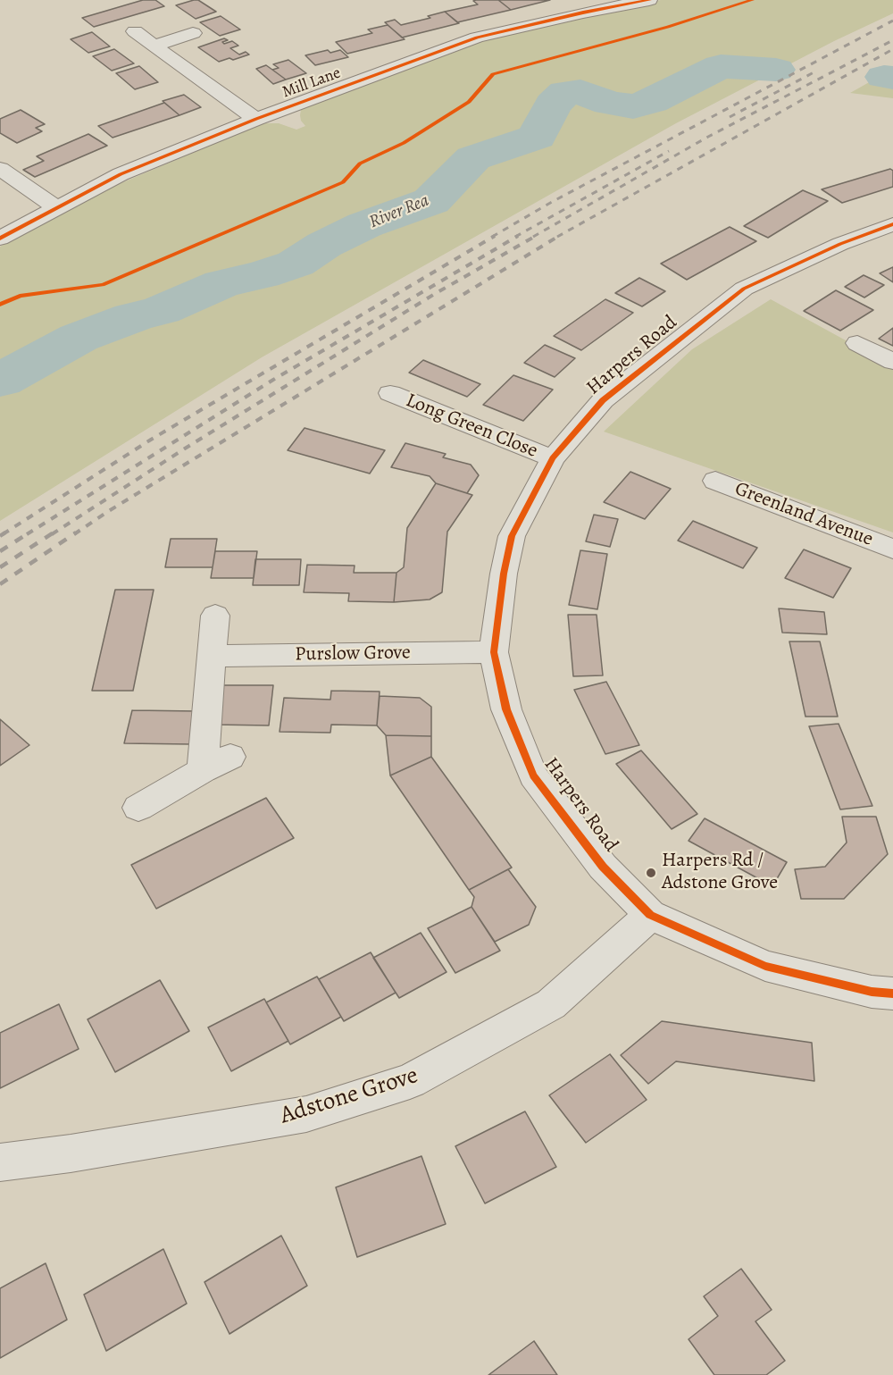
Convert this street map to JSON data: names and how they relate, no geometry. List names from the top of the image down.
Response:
{
  "streets": {
    "street": [
      "Mill Lane",
      "Harpers Road",
      "Long Green Close",
      "Greenland Avenue",
      "Purslow Grove",
      "Adstone Grove"
    ]
  },
  "crossings": [
    ["Harpers Road", "Long Green Close"],
    ["Harpers Road", "Purslow Grove"],
    ["Harpers Road", "Adstone Grove"]
  ],
  "water": ["River Rea"],
  "places": ["Harpers Rd / Adstone Grove"]
}
